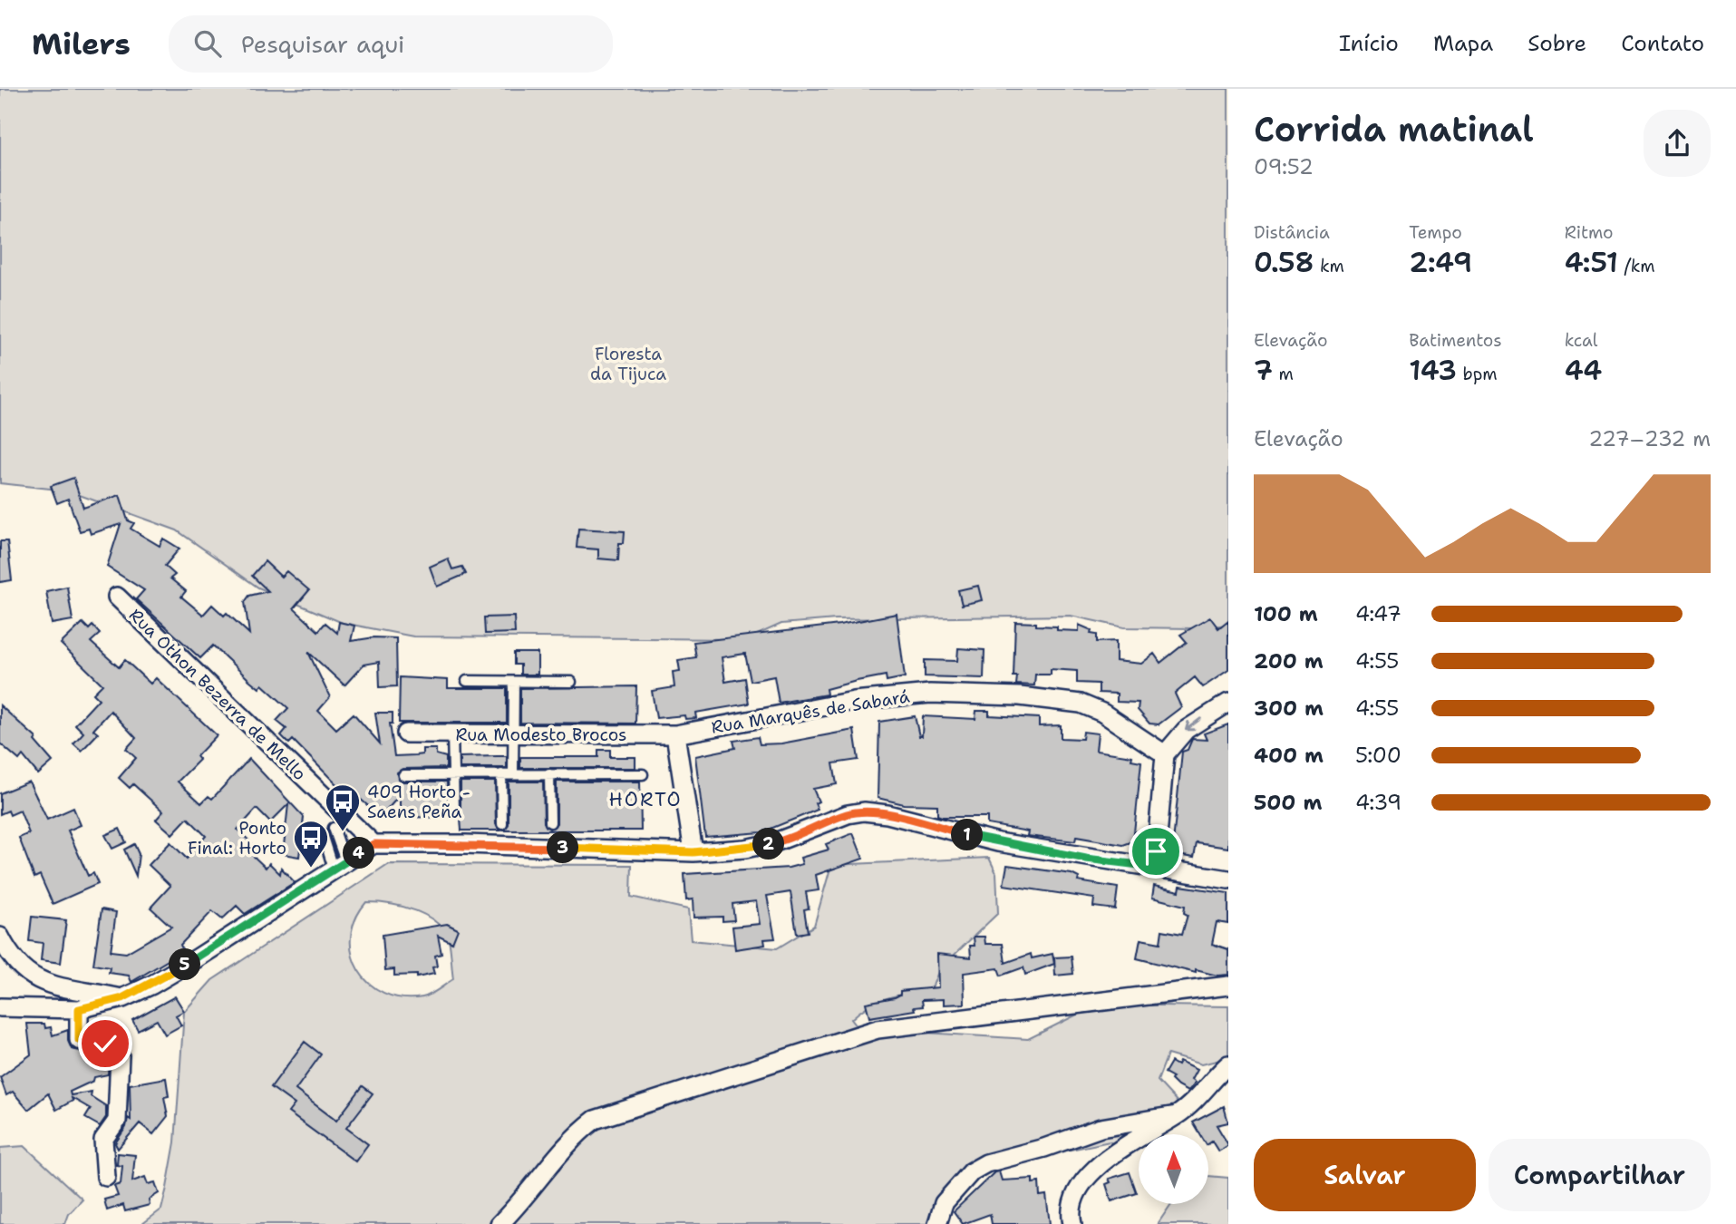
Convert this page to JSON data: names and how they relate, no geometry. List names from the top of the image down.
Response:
{
  "streets": {
    "street": ["Rua Othon Bezerra de Mello", "Rua Marquês de Sabará", "Rua Modesto Brocos"]
  },
  "crossings": [
    ["Rua Marquês de Sabará", "Rua Modesto Brocos"]
  ],
  "districts": ["HORTO"],
  "parks": ["Floresta da Tijuca"],
  "places": {
    "bus stop": ["409 Horto - Saens Peña", "Ponto Final: Horto"]
  },
  "north": "top",
  "page": {
    "header": "Milers",
    "search": "Pesquisar aqui",
    "nav": [
      "Início",
      "Mapa",
      "Sobre",
      "Contato"
    ],
    "heading": ["Corrida matinal", "09:52"],
    "stats": [
      ["Distância", "0.58 km"],
      ["Tempo", "2:49"],
      ["Ritmo", "4:51 /km"],
      ["Elevação", "7 m"],
      ["Batimentos", "143 bpm"],
      ["kcal", "44"]
    ],
    "chart": ["Elevação", "227–232 m"],
    "list": [
      {
        "name": "100 m",
        "note": "4:47"
      },
      {
        "name": "200 m",
        "note": "4:55"
      },
      {
        "name": "300 m",
        "note": "4:55"
      },
      {
        "name": "400 m",
        "note": "5:00"
      },
      {
        "name": "500 m",
        "note": "4:39"
      }
    ],
    "pins": [
      "1",
      "2",
      "3",
      "4",
      "5"
    ],
    "buttons": ["Salvar", "Compartilhar"]
  }
}
